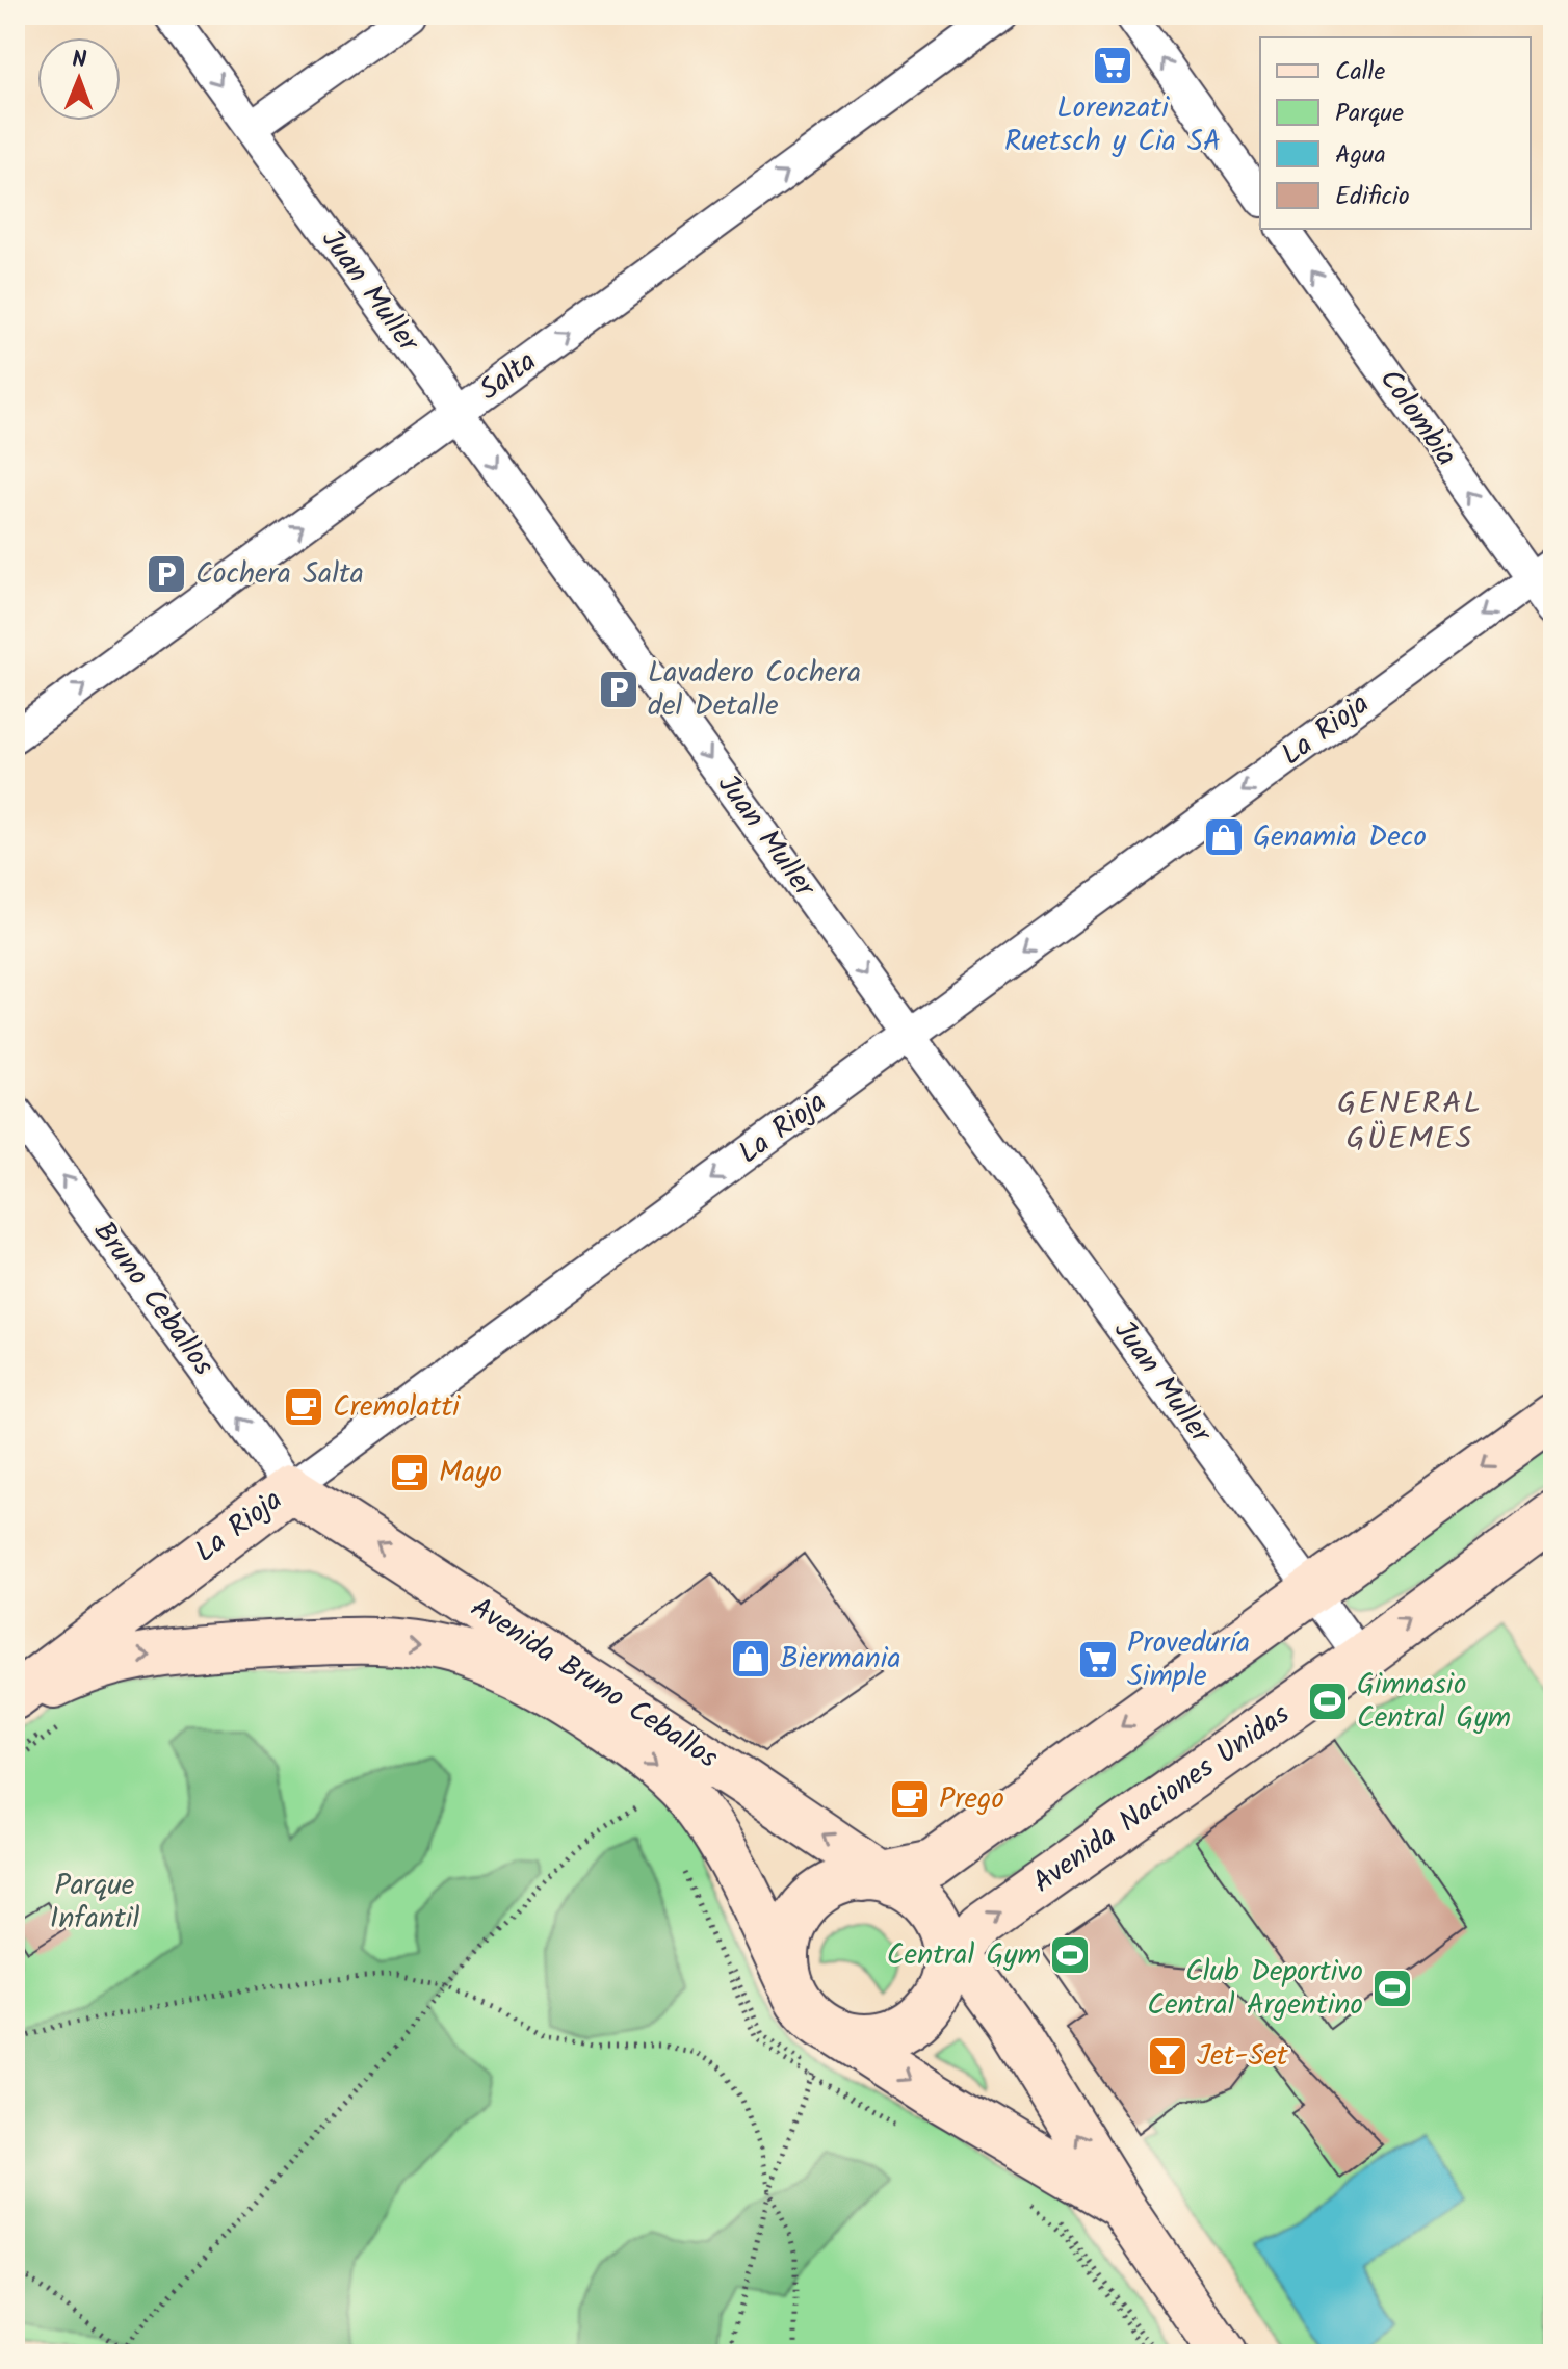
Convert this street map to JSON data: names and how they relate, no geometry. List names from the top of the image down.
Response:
{
  "streets": {
    "main road": ["La Rioja", "Avenida Bruno Ceballos", "Avenida Naciones Unidas"],
    "street": [
      "Juan Muller",
      "Salta",
      "Colombia",
      "Bruno Ceballos"
    ]
  },
  "crossings": [
    ["Juan Muller", "Salta"],
    ["Juan Muller", "La Rioja"],
    ["Juan Muller", "Avenida Naciones Unidas"],
    ["Colombia", "La Rioja"],
    ["La Rioja", "Bruno Ceballos"],
    ["La Rioja", "Avenida Bruno Ceballos"],
    ["Bruno Ceballos", "Avenida Bruno Ceballos"],
    ["Avenida Bruno Ceballos", "Avenida Naciones Unidas"]
  ],
  "one_way": [
    "Juan Muller",
    "Salta",
    "Colombia",
    "La Rioja",
    "Bruno Ceballos"
  ],
  "districts": ["GENERAL GÜEMES"],
  "parks": ["Parque Infantil"],
  "places": {
    "supermarket": ["Lorenzati Ruetsch y Cia SA", "Proveduría Simple"],
    "parking": ["Cochera Salta", "Lavadero Cochera del Detalle"],
    "shop": ["Genamia Deco", "Biermania"],
    "cafe": ["Cremolatti", "Mayo", "Prego"],
    "sports": ["Gimnasio Central Gym", "Central Gym", "Club Deportivo Central Argentino"],
    "bar": ["Jet-Set"]
  },
  "legend": [
    "Calle",
    "Parque",
    "Agua",
    "Edificio"
  ],
  "north": "top"
}
